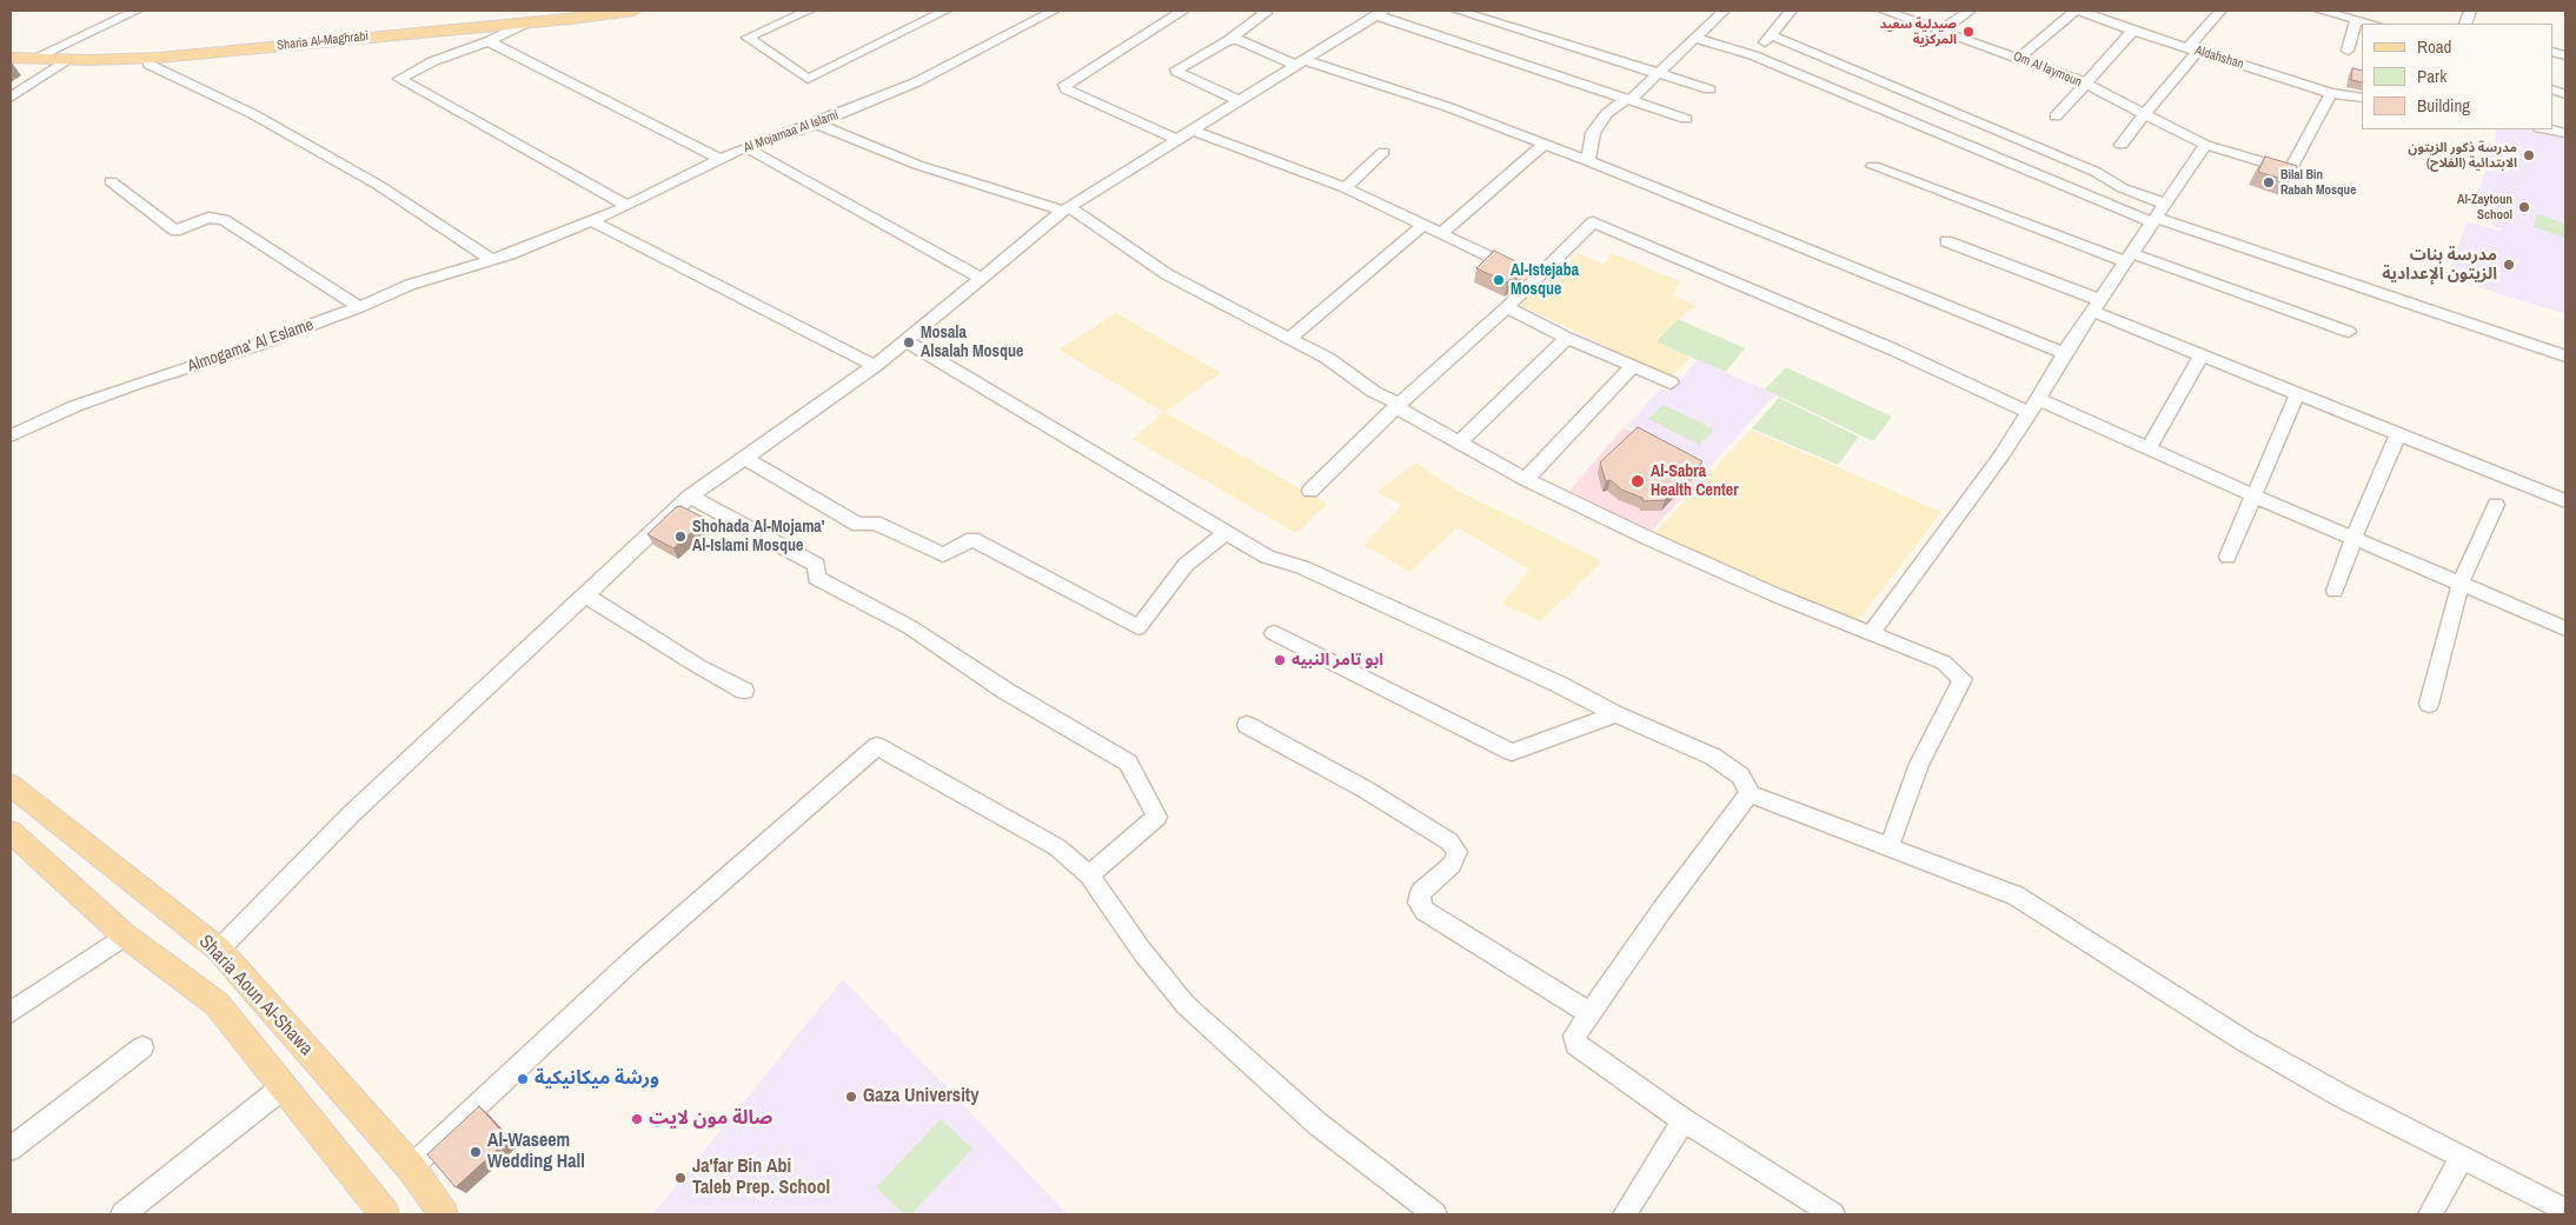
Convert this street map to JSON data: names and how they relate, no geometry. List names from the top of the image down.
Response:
{
  "streets": {
    "main road": ["Sharia Al-Maghrabi", "Sharia Aoun Al-Shawa"],
    "street": [
      "Aldahshan",
      "Om Al laymoun",
      "Al Mojamaa Al Islami",
      "Almogama' Al Eslame"
    ]
  },
  "crossings": [
    ["Aldahshan", "Om Al laymoun"],
    ["Al Mojamaa Al Islami", "Almogama' Al Eslame"]
  ],
  "places": [
    "صيدلية سعيد المركزية",
    "مدرسة ذكور الزيتون الابتدائية (الفلاح)",
    "Bilal Bin Rabah Mosque",
    "Al-Zaytoun School",
    "مدرسة بنات الزيتون الإعدادية",
    "Al-Istejaba Mosque",
    "Mosala Alsalah Mosque",
    "Al-Sabra Health Center",
    "Shohada Al-Mojama' Al-Islami Mosque",
    "ابو تامر النبيه",
    "ورشة ميكانيكية",
    "Gaza University",
    "صالة مون لايت",
    "Al-Waseem Wedding Hall",
    "Ja'far Bin Abi Taleb Prep. School"
  ],
  "legend": ["Road", "Park", "Building"]
}
